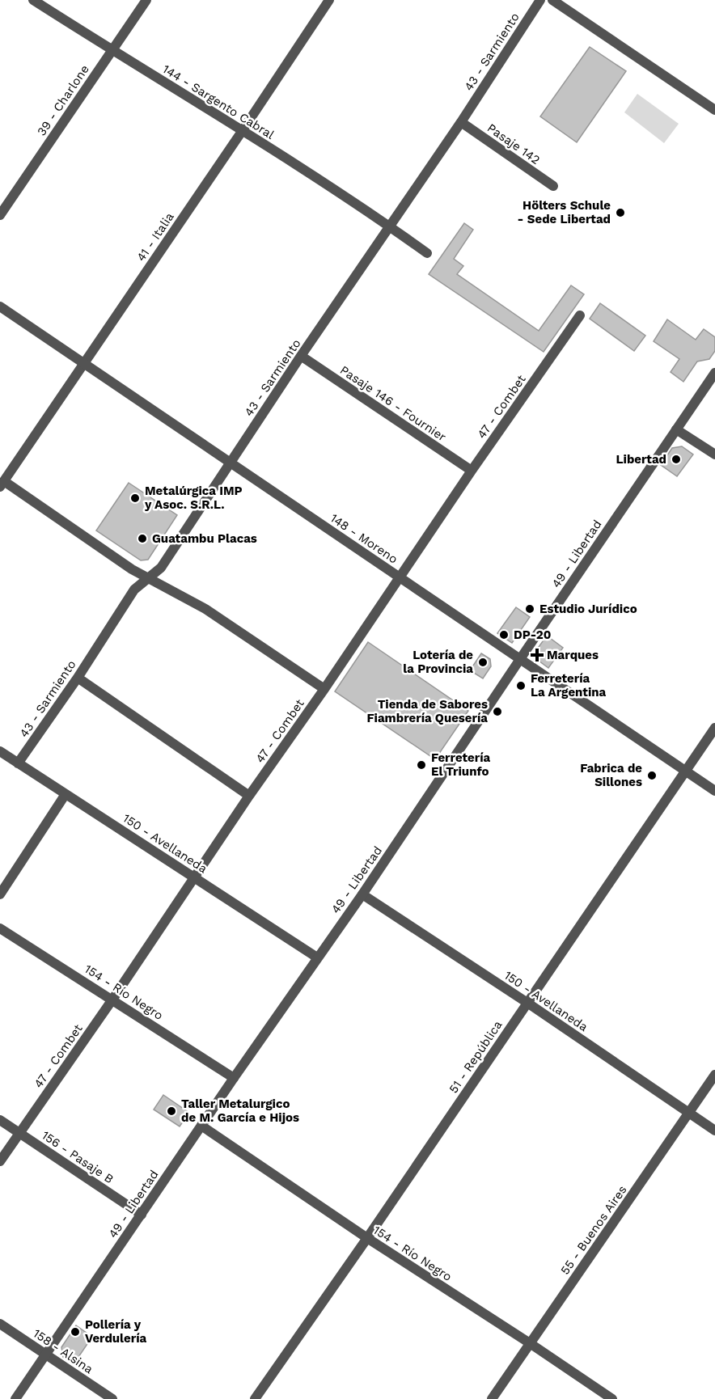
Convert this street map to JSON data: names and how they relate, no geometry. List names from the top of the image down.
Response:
{
  "streets": {
    "street": [
      "43 - Sarmiento",
      "39 - Charlone",
      "144 - Sargento Cabral",
      "Pasaje 142",
      "41 - Italia",
      "Pasaje 146 - Fournier",
      "47 - Combet",
      "148 - Moreno",
      "49 - Libertad",
      "150 - Avellaneda",
      "154 - Río Negro",
      "51 - República",
      "156 - Pasaje B",
      "55 - Buenos Aires",
      "158 - Alsina"
    ]
  },
  "crossings": [
    ["43 - Sarmiento", "144 - Sargento Cabral"],
    ["43 - Sarmiento", "Pasaje 142"],
    ["43 - Sarmiento", "Pasaje 146 - Fournier"],
    ["43 - Sarmiento", "148 - Moreno"],
    ["43 - Sarmiento", "150 - Avellaneda"],
    ["39 - Charlone", "144 - Sargento Cabral"],
    ["144 - Sargento Cabral", "41 - Italia"],
    ["41 - Italia", "148 - Moreno"],
    ["Pasaje 146 - Fournier", "47 - Combet"],
    ["47 - Combet", "148 - Moreno"],
    ["47 - Combet", "150 - Avellaneda"],
    ["47 - Combet", "154 - Río Negro"],
    ["47 - Combet", "156 - Pasaje B"],
    ["148 - Moreno", "49 - Libertad"],
    ["148 - Moreno", "51 - República"],
    ["49 - Libertad", "150 - Avellaneda"],
    ["49 - Libertad", "154 - Río Negro"],
    ["49 - Libertad", "156 - Pasaje B"],
    ["49 - Libertad", "158 - Alsina"],
    ["150 - Avellaneda", "51 - República"],
    ["150 - Avellaneda", "55 - Buenos Aires"],
    ["154 - Río Negro", "51 - República"],
    ["154 - Río Negro", "55 - Buenos Aires"]
  ],
  "places": {
    "other": [
      "Hölters Schule - Sede Libertad",
      "Libertad",
      "Metalúrgica IMP y Asoc. S.R.L.",
      "Guatambu Placas",
      "Estudio Jurídico",
      "DP-20",
      "Lotería de la Provincia",
      "Ferretería La Argentina",
      "Tienda de Sabores Fiambrería Quesería",
      "Ferretería El Triunfo",
      "Fabrica de Sillones",
      "Taller Metalurgico de M. García e Hijos",
      "Pollería y Verdulería"
    ],
    "health": ["Marques"]
  }
}
